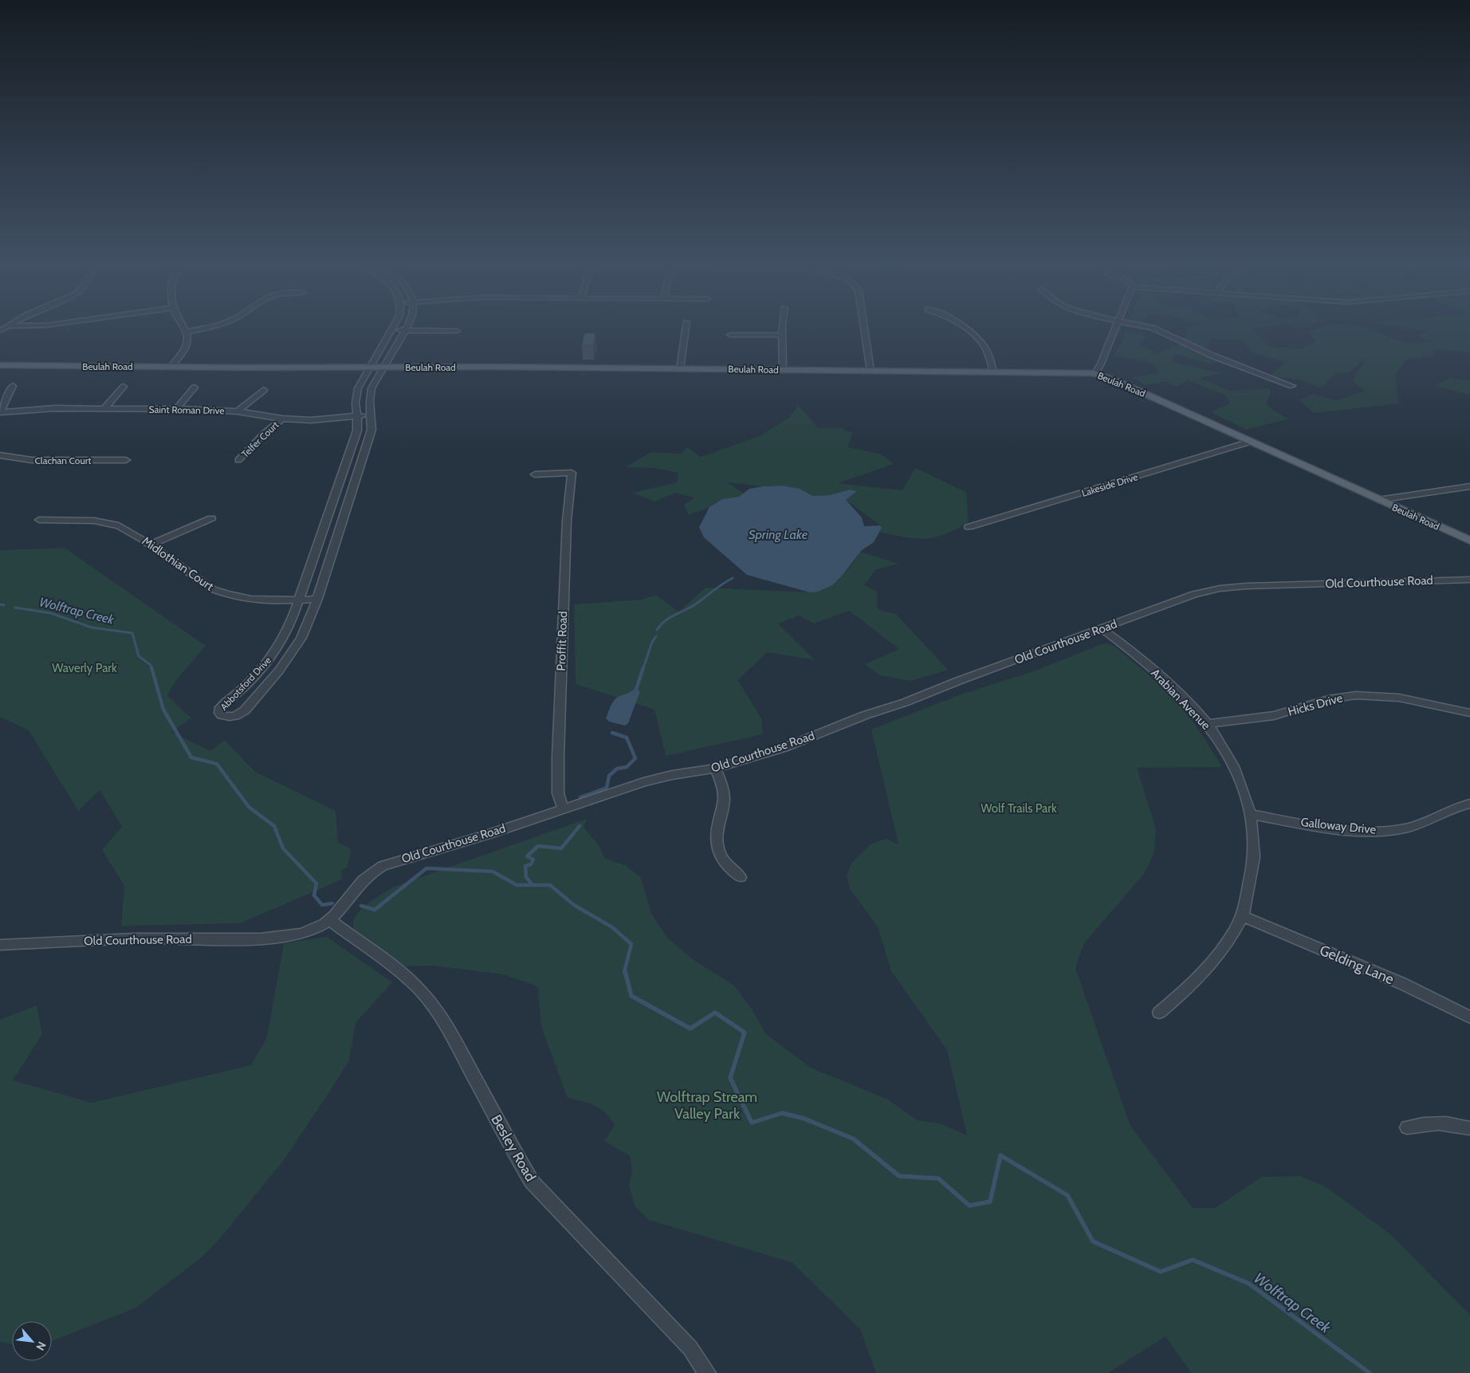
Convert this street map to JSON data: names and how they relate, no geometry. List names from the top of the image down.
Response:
{
  "streets": {
    "main road": ["Beulah Road"],
    "street": [
      "Saint Roman Drive",
      "Telfer Court",
      "Clachan Court",
      "Lakeside Drive",
      "Midlothian Court",
      "Old Courthouse Road",
      "Proffit Road",
      "Abbotsford Drive",
      "Arabian Avenue",
      "Hicks Drive",
      "Galloway Drive",
      "Gelding Lane",
      "Besley Road"
    ]
  },
  "crossings": [
    ["Beulah Road", "Lakeside Drive"],
    ["Beulah Road", "Abbotsford Drive"],
    ["Saint Roman Drive", "Telfer Court"],
    ["Saint Roman Drive", "Abbotsford Drive"],
    ["Midlothian Court", "Abbotsford Drive"],
    ["Old Courthouse Road", "Proffit Road"],
    ["Old Courthouse Road", "Arabian Avenue"],
    ["Old Courthouse Road", "Besley Road"],
    ["Arabian Avenue", "Hicks Drive"],
    ["Arabian Avenue", "Galloway Drive"],
    ["Arabian Avenue", "Gelding Lane"]
  ],
  "water": ["Spring Lake", "Wolftrap Creek"],
  "parks": ["Waverly Park", "Wolf Trails Park", "Wolftrap Stream Valley Park"],
  "north": "bottom right"
}
